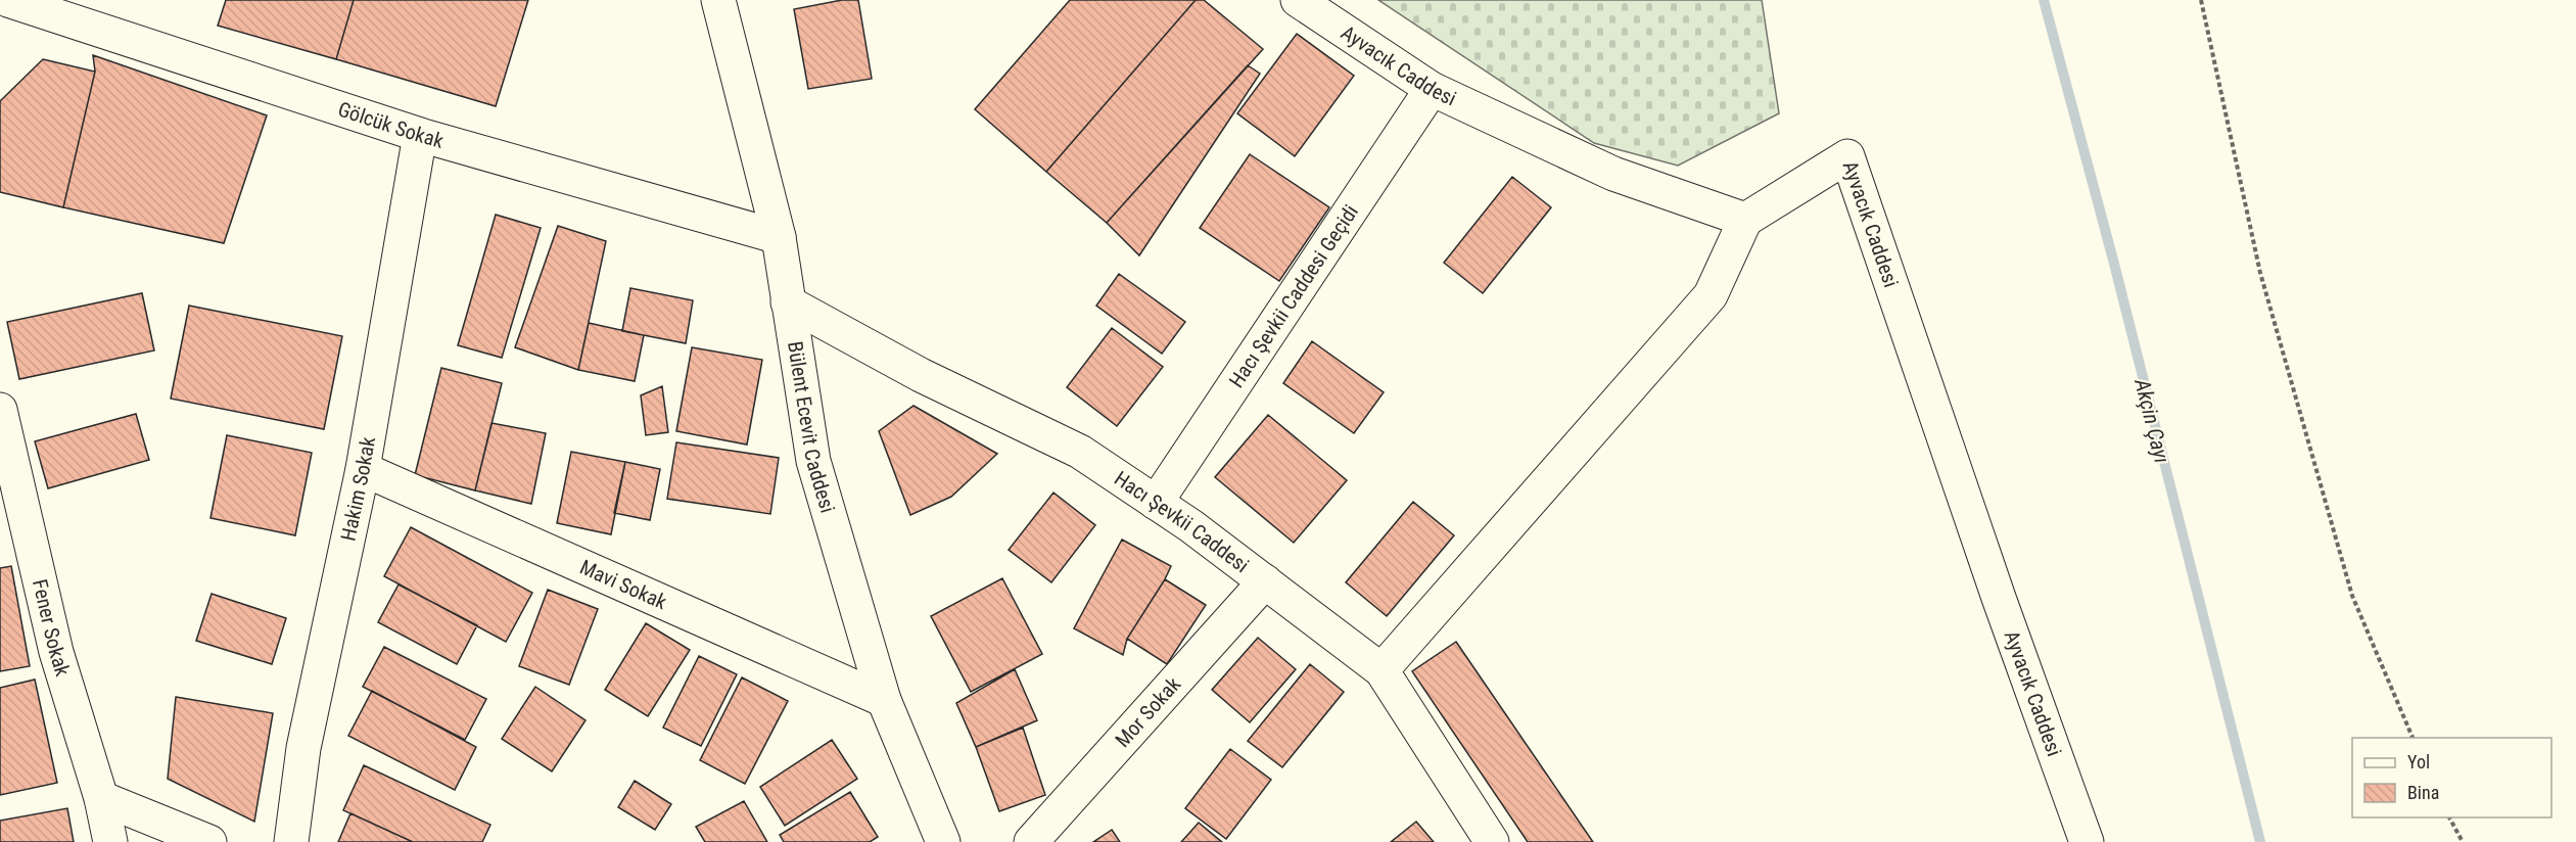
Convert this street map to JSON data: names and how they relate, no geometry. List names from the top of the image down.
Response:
{
  "streets": {
    "street": [
      "Ayvacık Caddesi",
      "Gölcük Sokak",
      "Hacı Şevkii Caddesi Geçidi",
      "Bülent Ecevit Caddesi",
      "Hakim Sokak",
      "Hacı Şevkii Caddesi",
      "Mavi Sokak",
      "Fener Sokak",
      "Mor Sokak"
    ]
  },
  "crossings": [
    ["Ayvacık Caddesi", "Hacı Şevkii Caddesi Geçidi"],
    ["Gölcük Sokak", "Bülent Ecevit Caddesi"],
    ["Gölcük Sokak", "Hakim Sokak"],
    ["Hacı Şevkii Caddesi Geçidi", "Hacı Şevkii Caddesi"],
    ["Bülent Ecevit Caddesi", "Hacı Şevkii Caddesi"],
    ["Bülent Ecevit Caddesi", "Mavi Sokak"],
    ["Hakim Sokak", "Mavi Sokak"],
    ["Hacı Şevkii Caddesi", "Mor Sokak"]
  ],
  "water": ["Akçin Çayı"],
  "legend": ["Yol", "Bina"]
}
